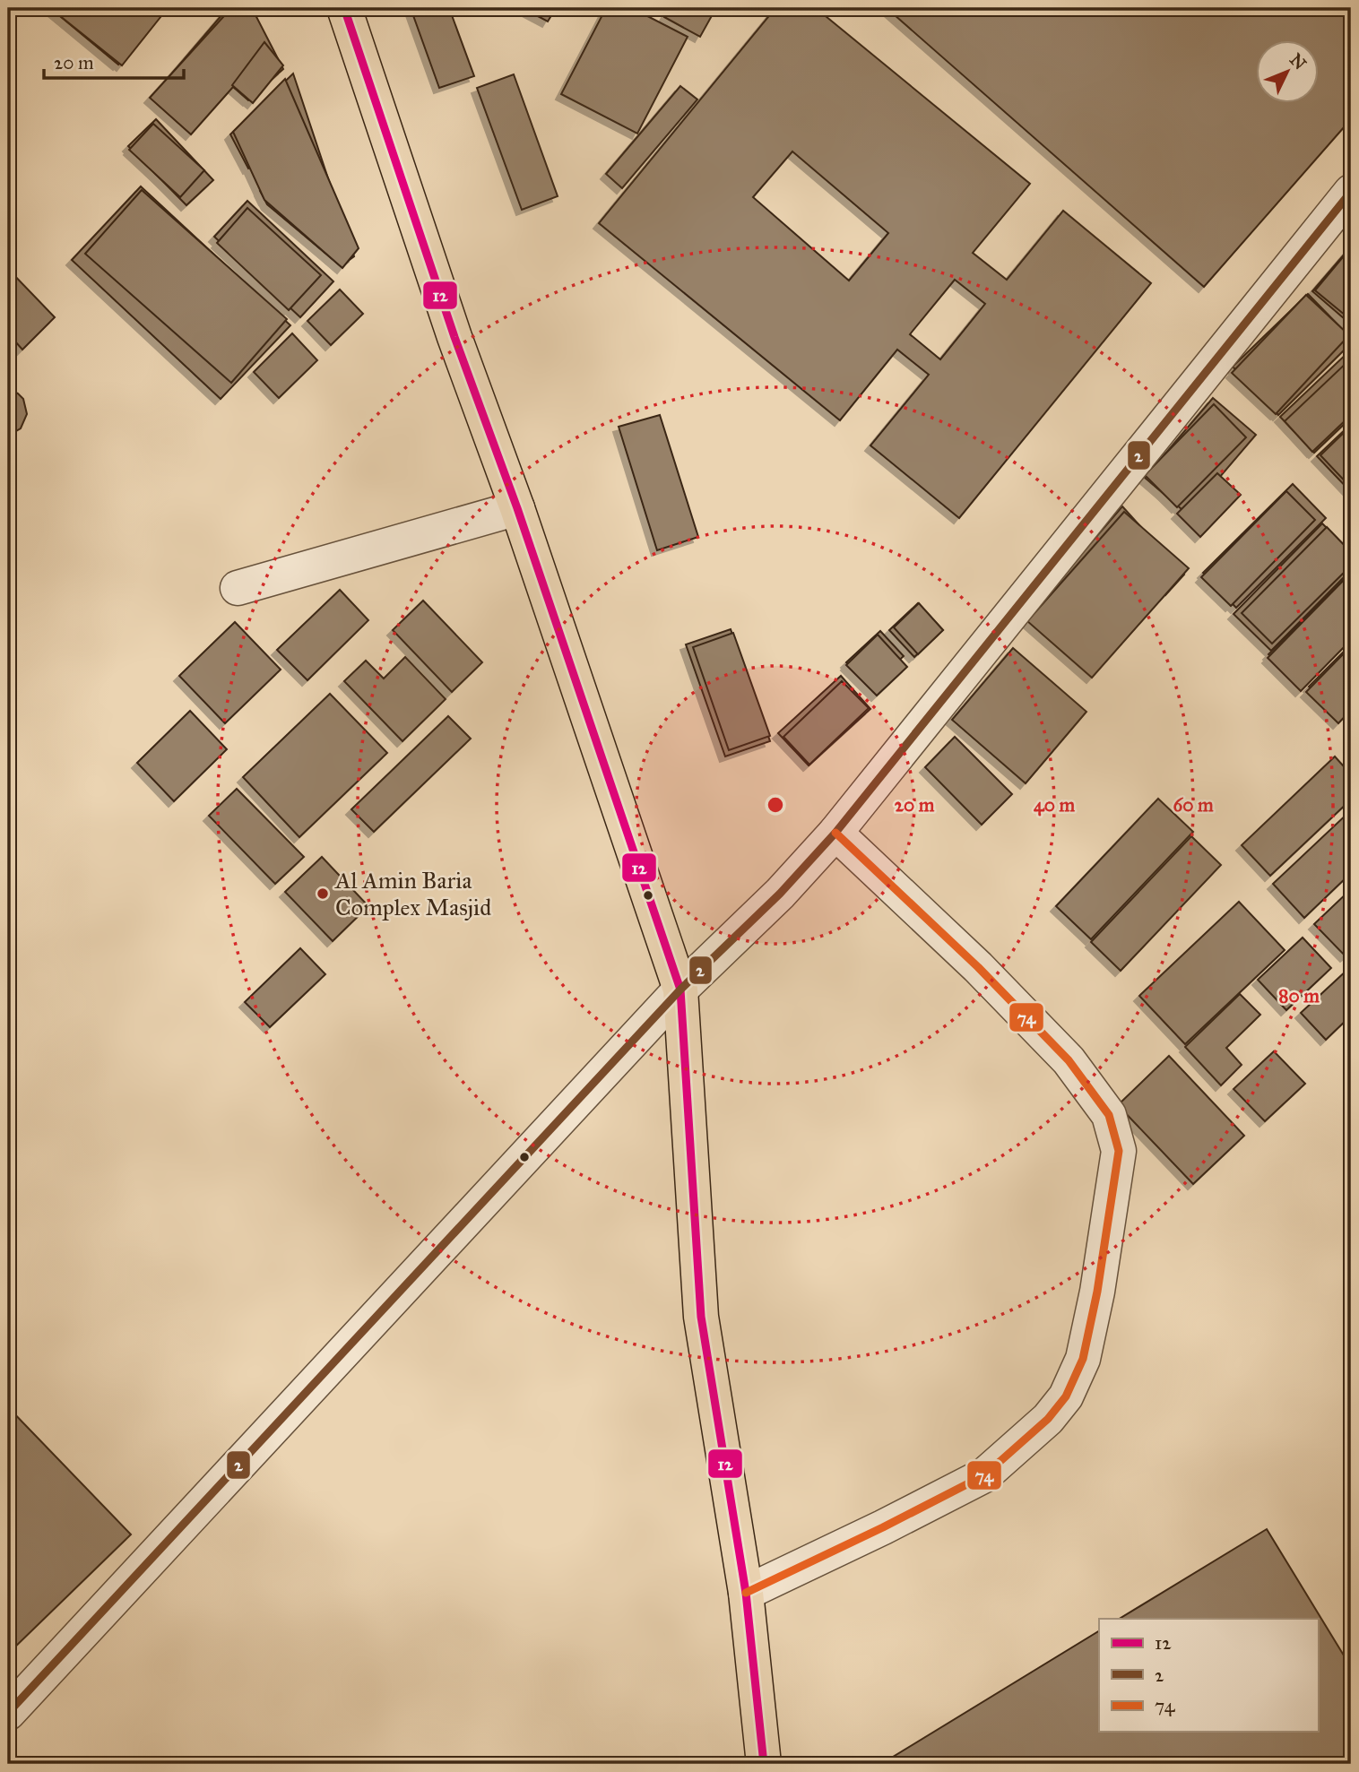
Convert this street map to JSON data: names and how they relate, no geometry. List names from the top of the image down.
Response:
{
  "places": ["Al Amin Baria Complex Masjid"],
  "lines": ["transit line 12", "transit line 2", "transit line 74"],
  "legend": ["12", "2", "74"],
  "scale_bar": "20 m",
  "north": "top right",
  "rings": [
    "20 m",
    "40 m",
    "60 m",
    "80 m"
  ]
}
